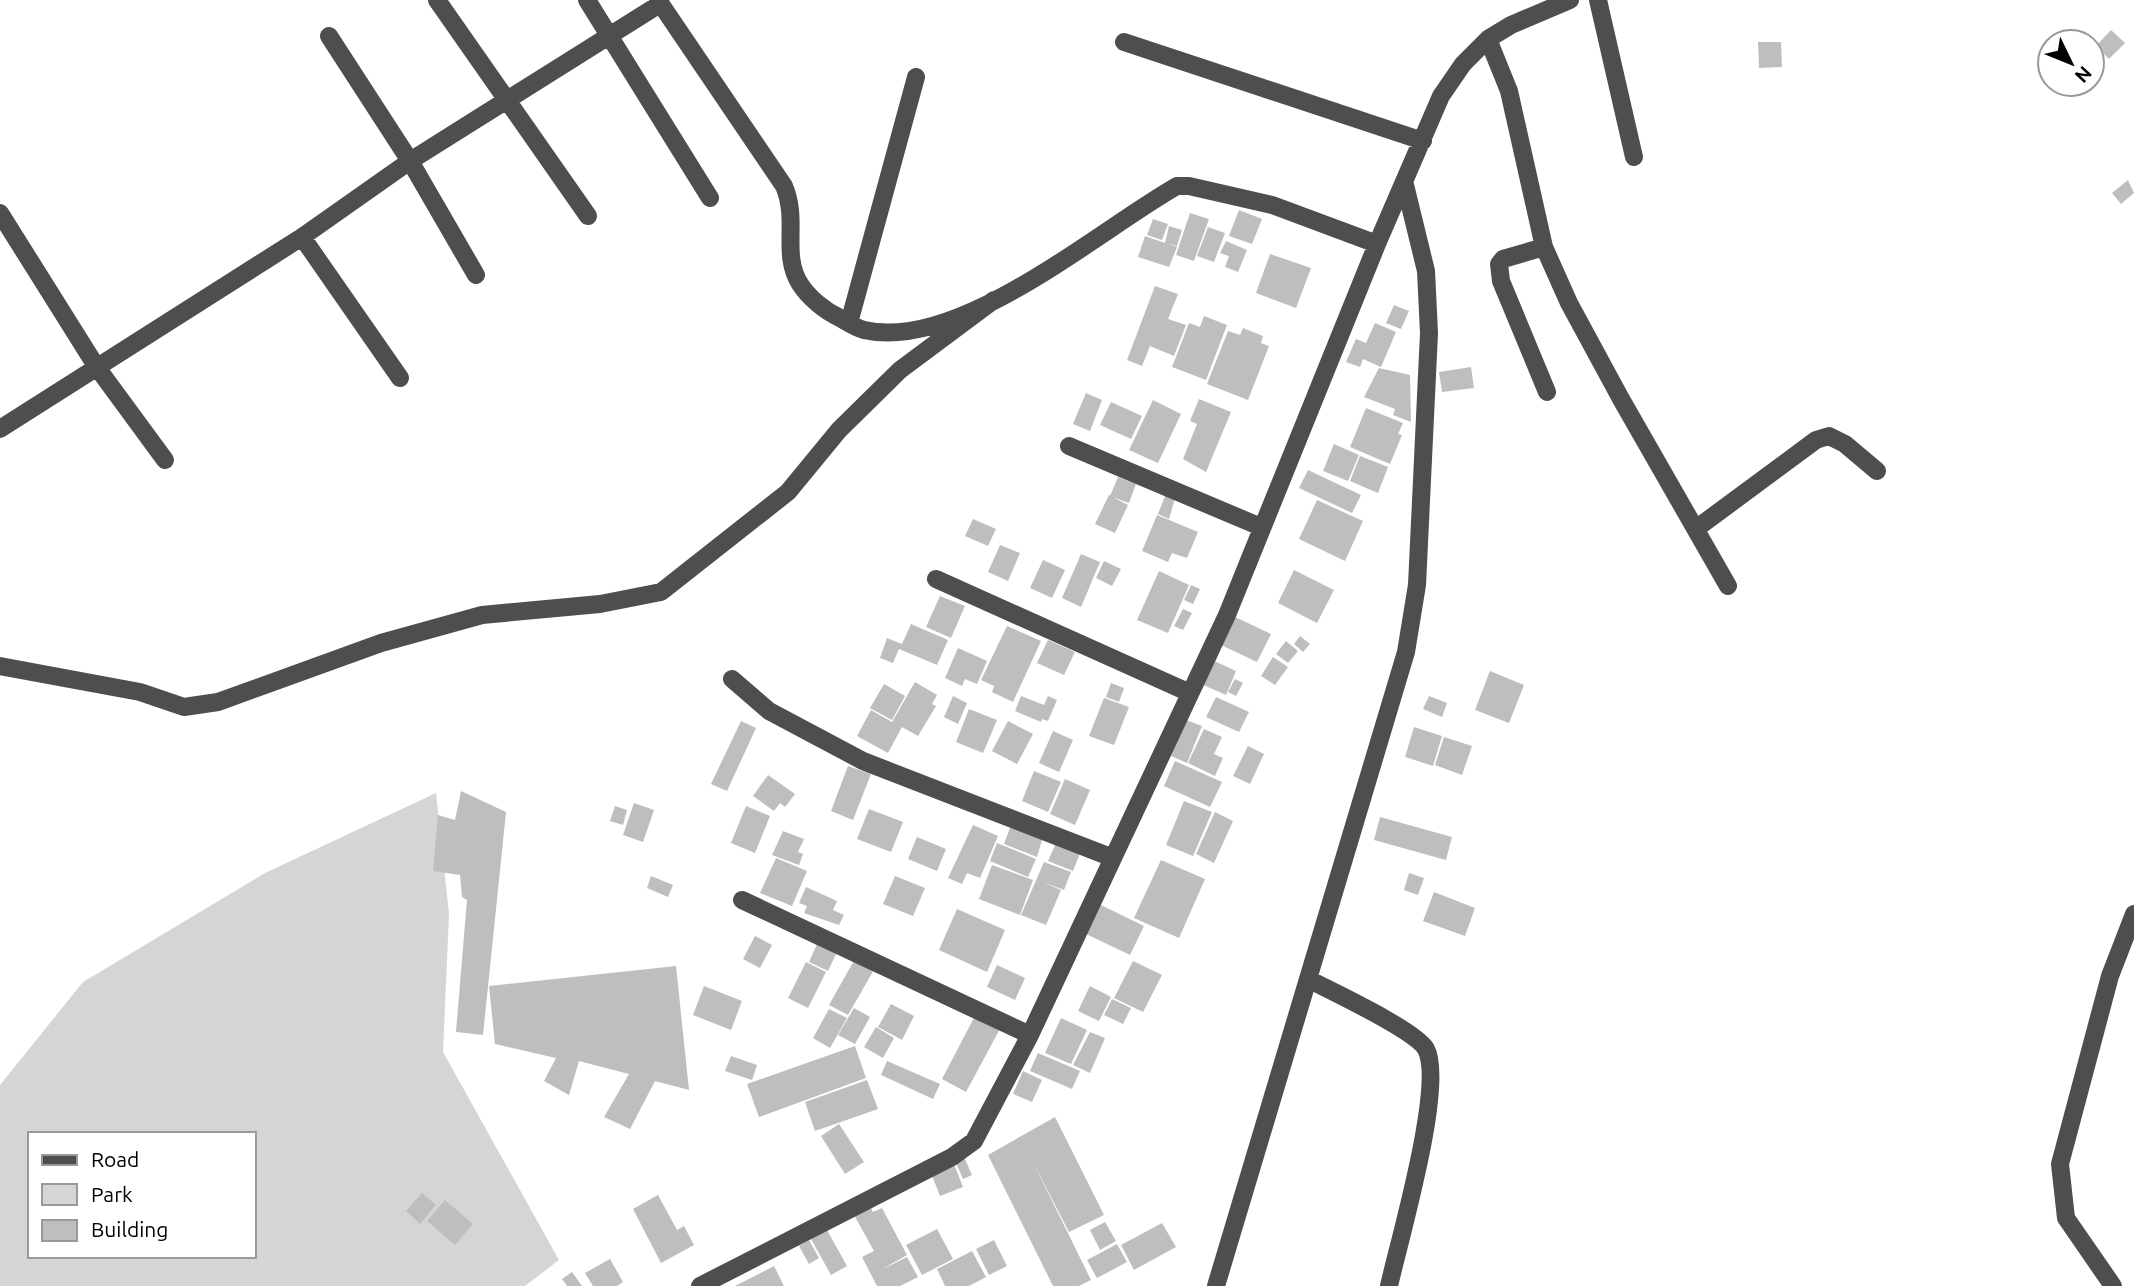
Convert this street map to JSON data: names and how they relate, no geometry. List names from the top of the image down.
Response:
{
  "legend": ["Road", "Park", "Building"],
  "north": "bottom right"
}
